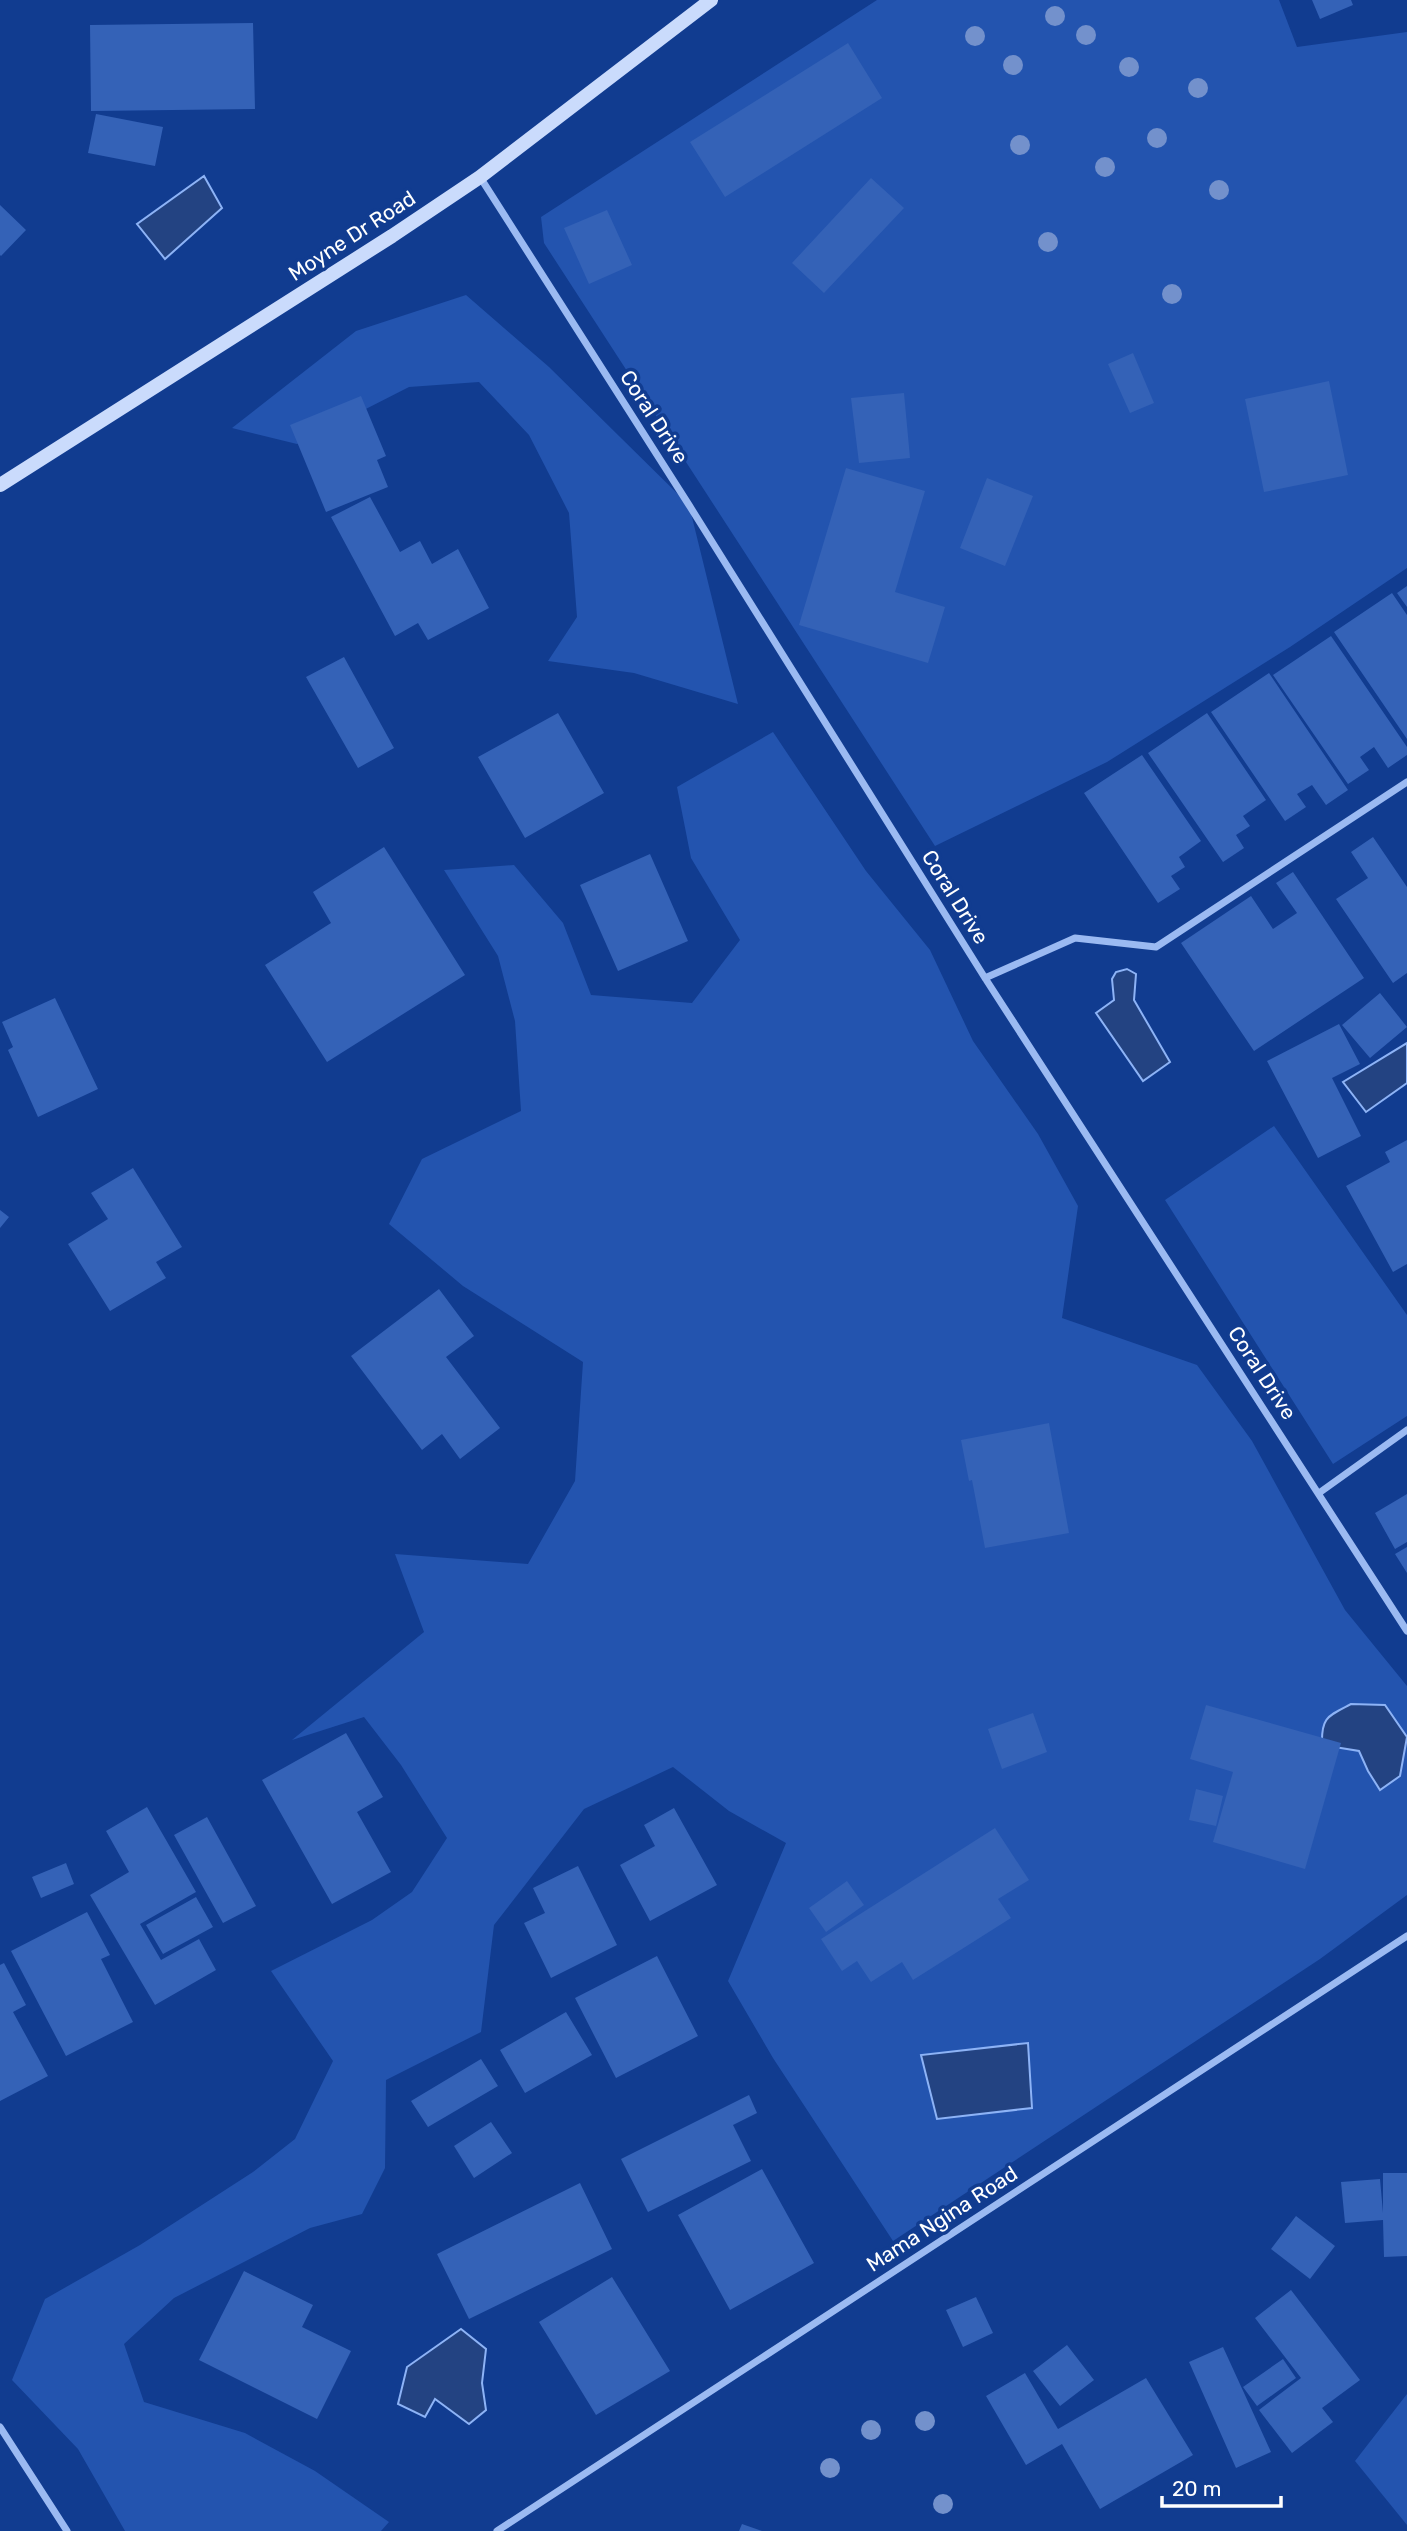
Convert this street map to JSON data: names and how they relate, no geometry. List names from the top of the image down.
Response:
{
  "streets": {
    "main road": ["Moyne Dr Road"],
    "street": ["Coral Drive", "Mama Ngina Road"]
  },
  "crossings": [
    ["Moyne Dr Road", "Coral Drive"]
  ],
  "scale_bar": "20 m"
}
